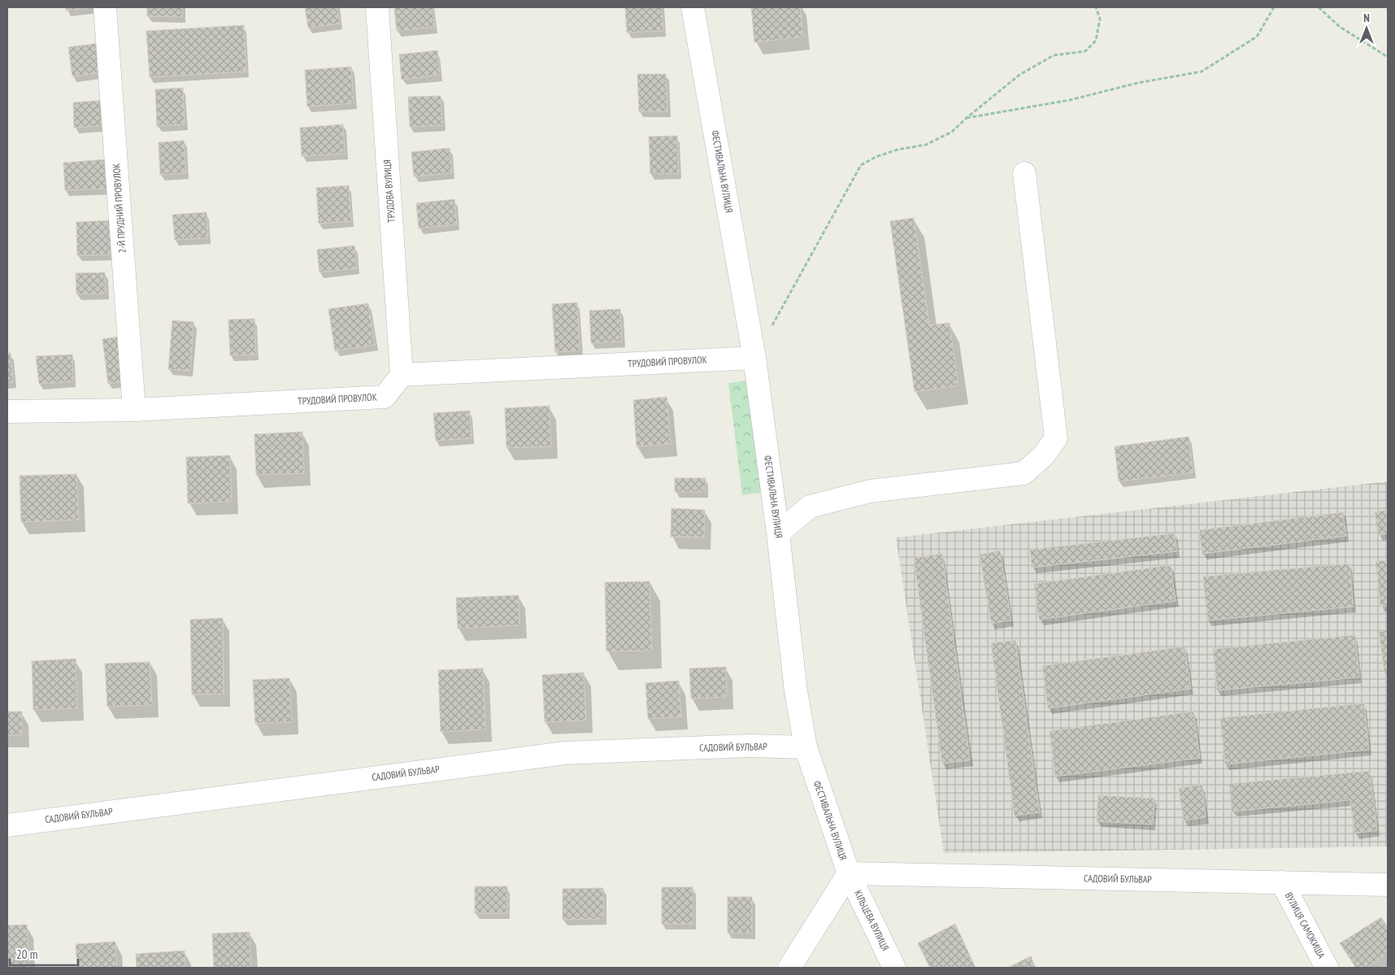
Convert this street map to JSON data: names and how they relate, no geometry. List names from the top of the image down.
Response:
{
  "streets": {
    "street": [
      "ФЕСТИВАЛЬНА ВУЛИЦЯ",
      "ТРУДОВА ВУЛИЦЯ",
      "2-Й ПРУДНИЙ ПРОВУЛОК",
      "ТРУДОВИЙ ПРОВУЛОК",
      "САДОВИЙ БУЛЬВАР",
      "КІЛЬЦЕВА ВУЛИЦЯ",
      "ВУЛИЦЯ САМОКИША"
    ]
  },
  "crossings": [
    ["ФЕСТИВАЛЬНА ВУЛИЦЯ", "ТРУДОВИЙ ПРОВУЛОК"],
    ["ФЕСТИВАЛЬНА ВУЛИЦЯ", "САДОВИЙ БУЛЬВАР"],
    ["ФЕСТИВАЛЬНА ВУЛИЦЯ", "КІЛЬЦЕВА ВУЛИЦЯ"],
    ["ТРУДОВА ВУЛИЦЯ", "ТРУДОВИЙ ПРОВУЛОК"],
    ["2-Й ПРУДНИЙ ПРОВУЛОК", "ТРУДОВИЙ ПРОВУЛОК"],
    ["САДОВИЙ БУЛЬВАР", "КІЛЬЦЕВА ВУЛИЦЯ"],
    ["САДОВИЙ БУЛЬВАР", "ВУЛИЦЯ САМОКИША"]
  ],
  "scale_bar": "20 m",
  "north": "top"
}
